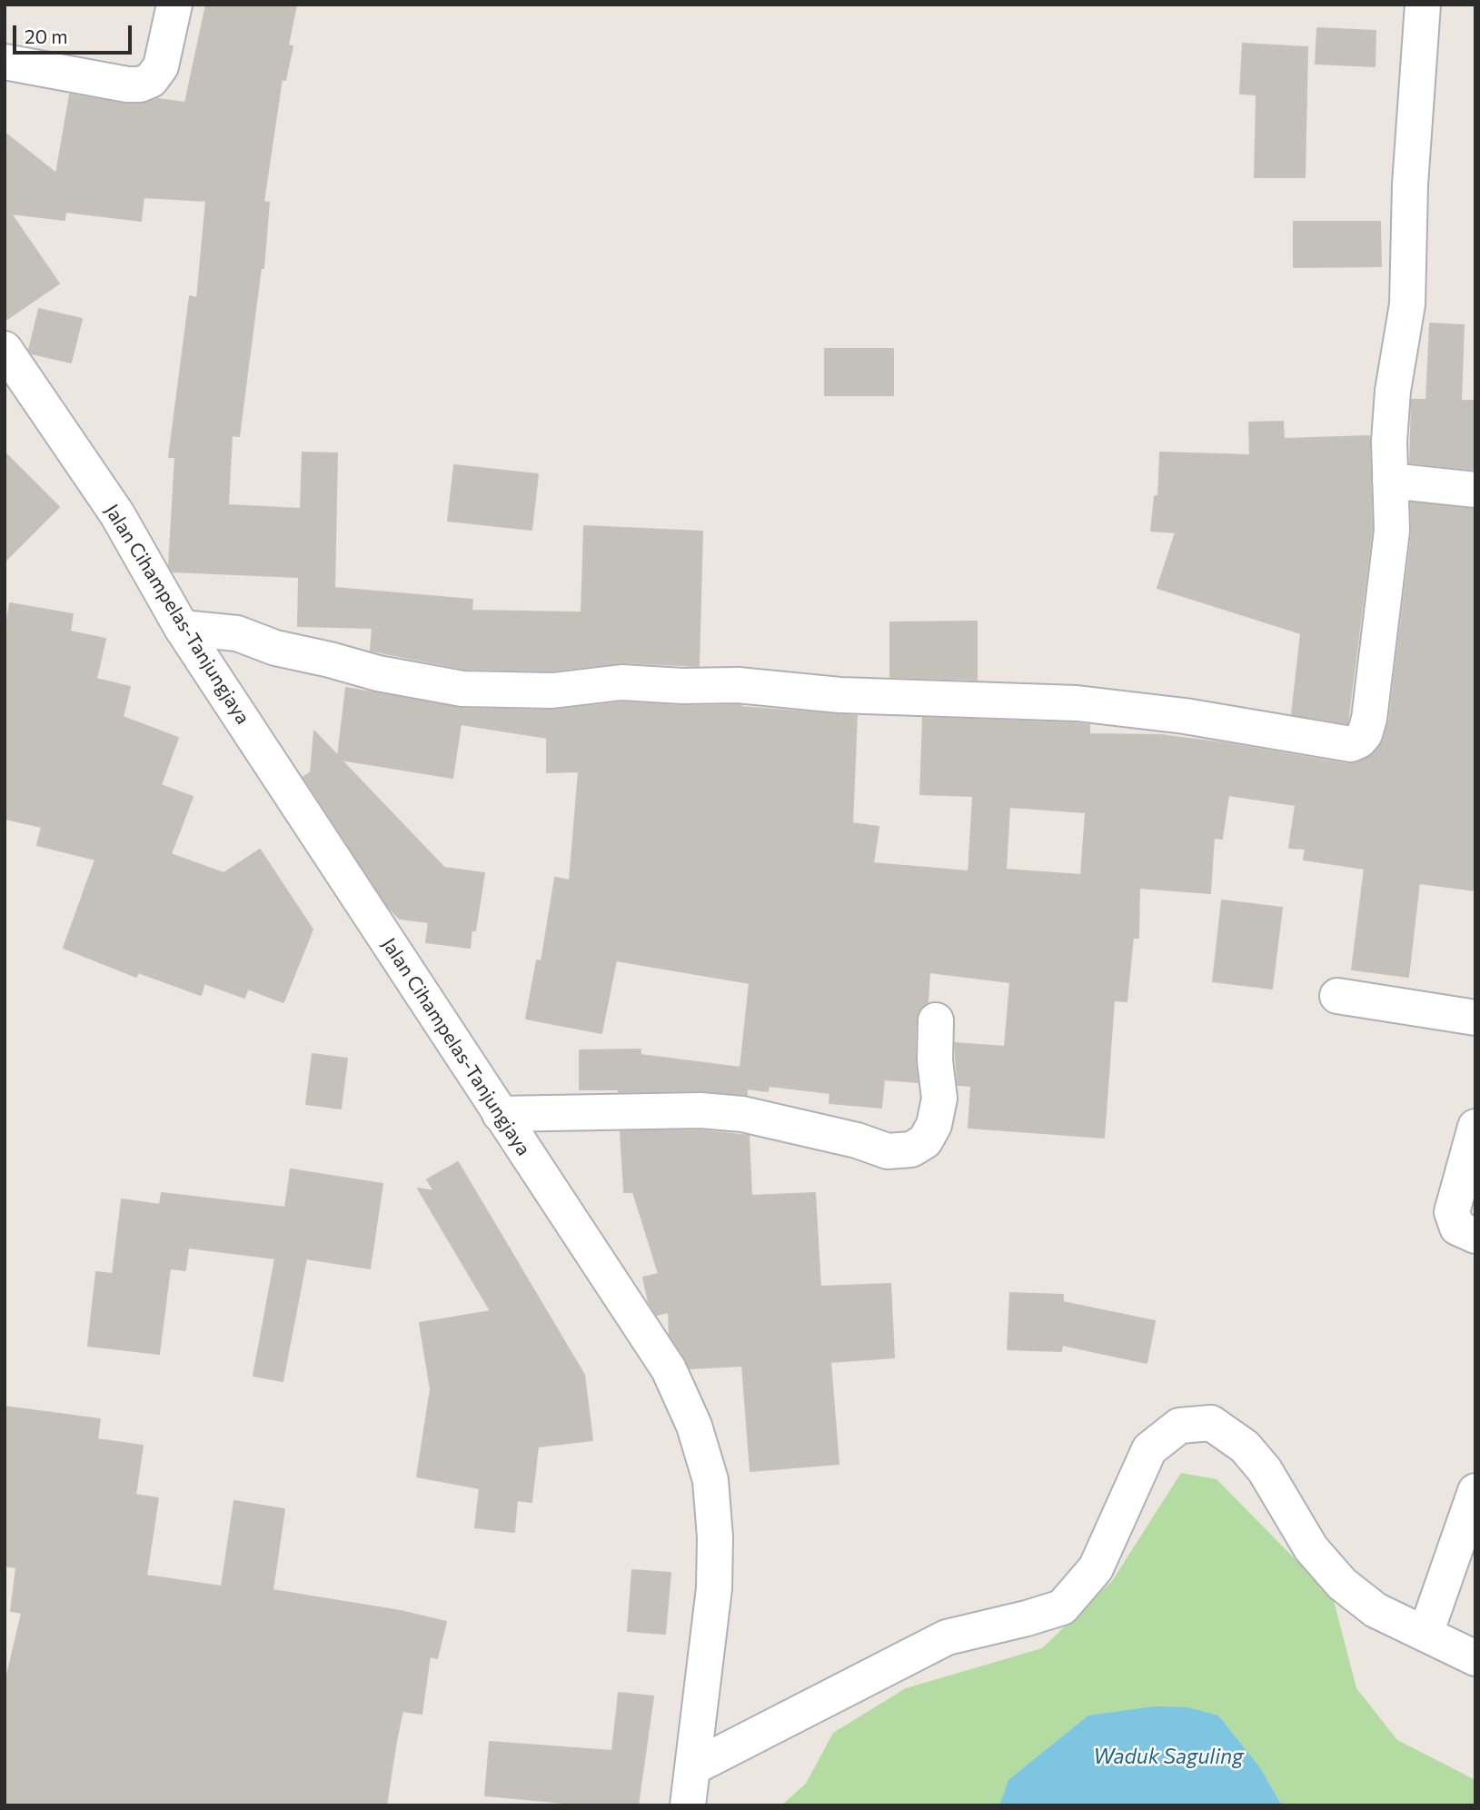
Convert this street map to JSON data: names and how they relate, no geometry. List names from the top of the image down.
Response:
{
  "streets": {
    "street": ["Jalan Cihampelas-Tanjungjaya"]
  },
  "water": ["Waduk Saguling"],
  "scale_bar": "20 m"
}
